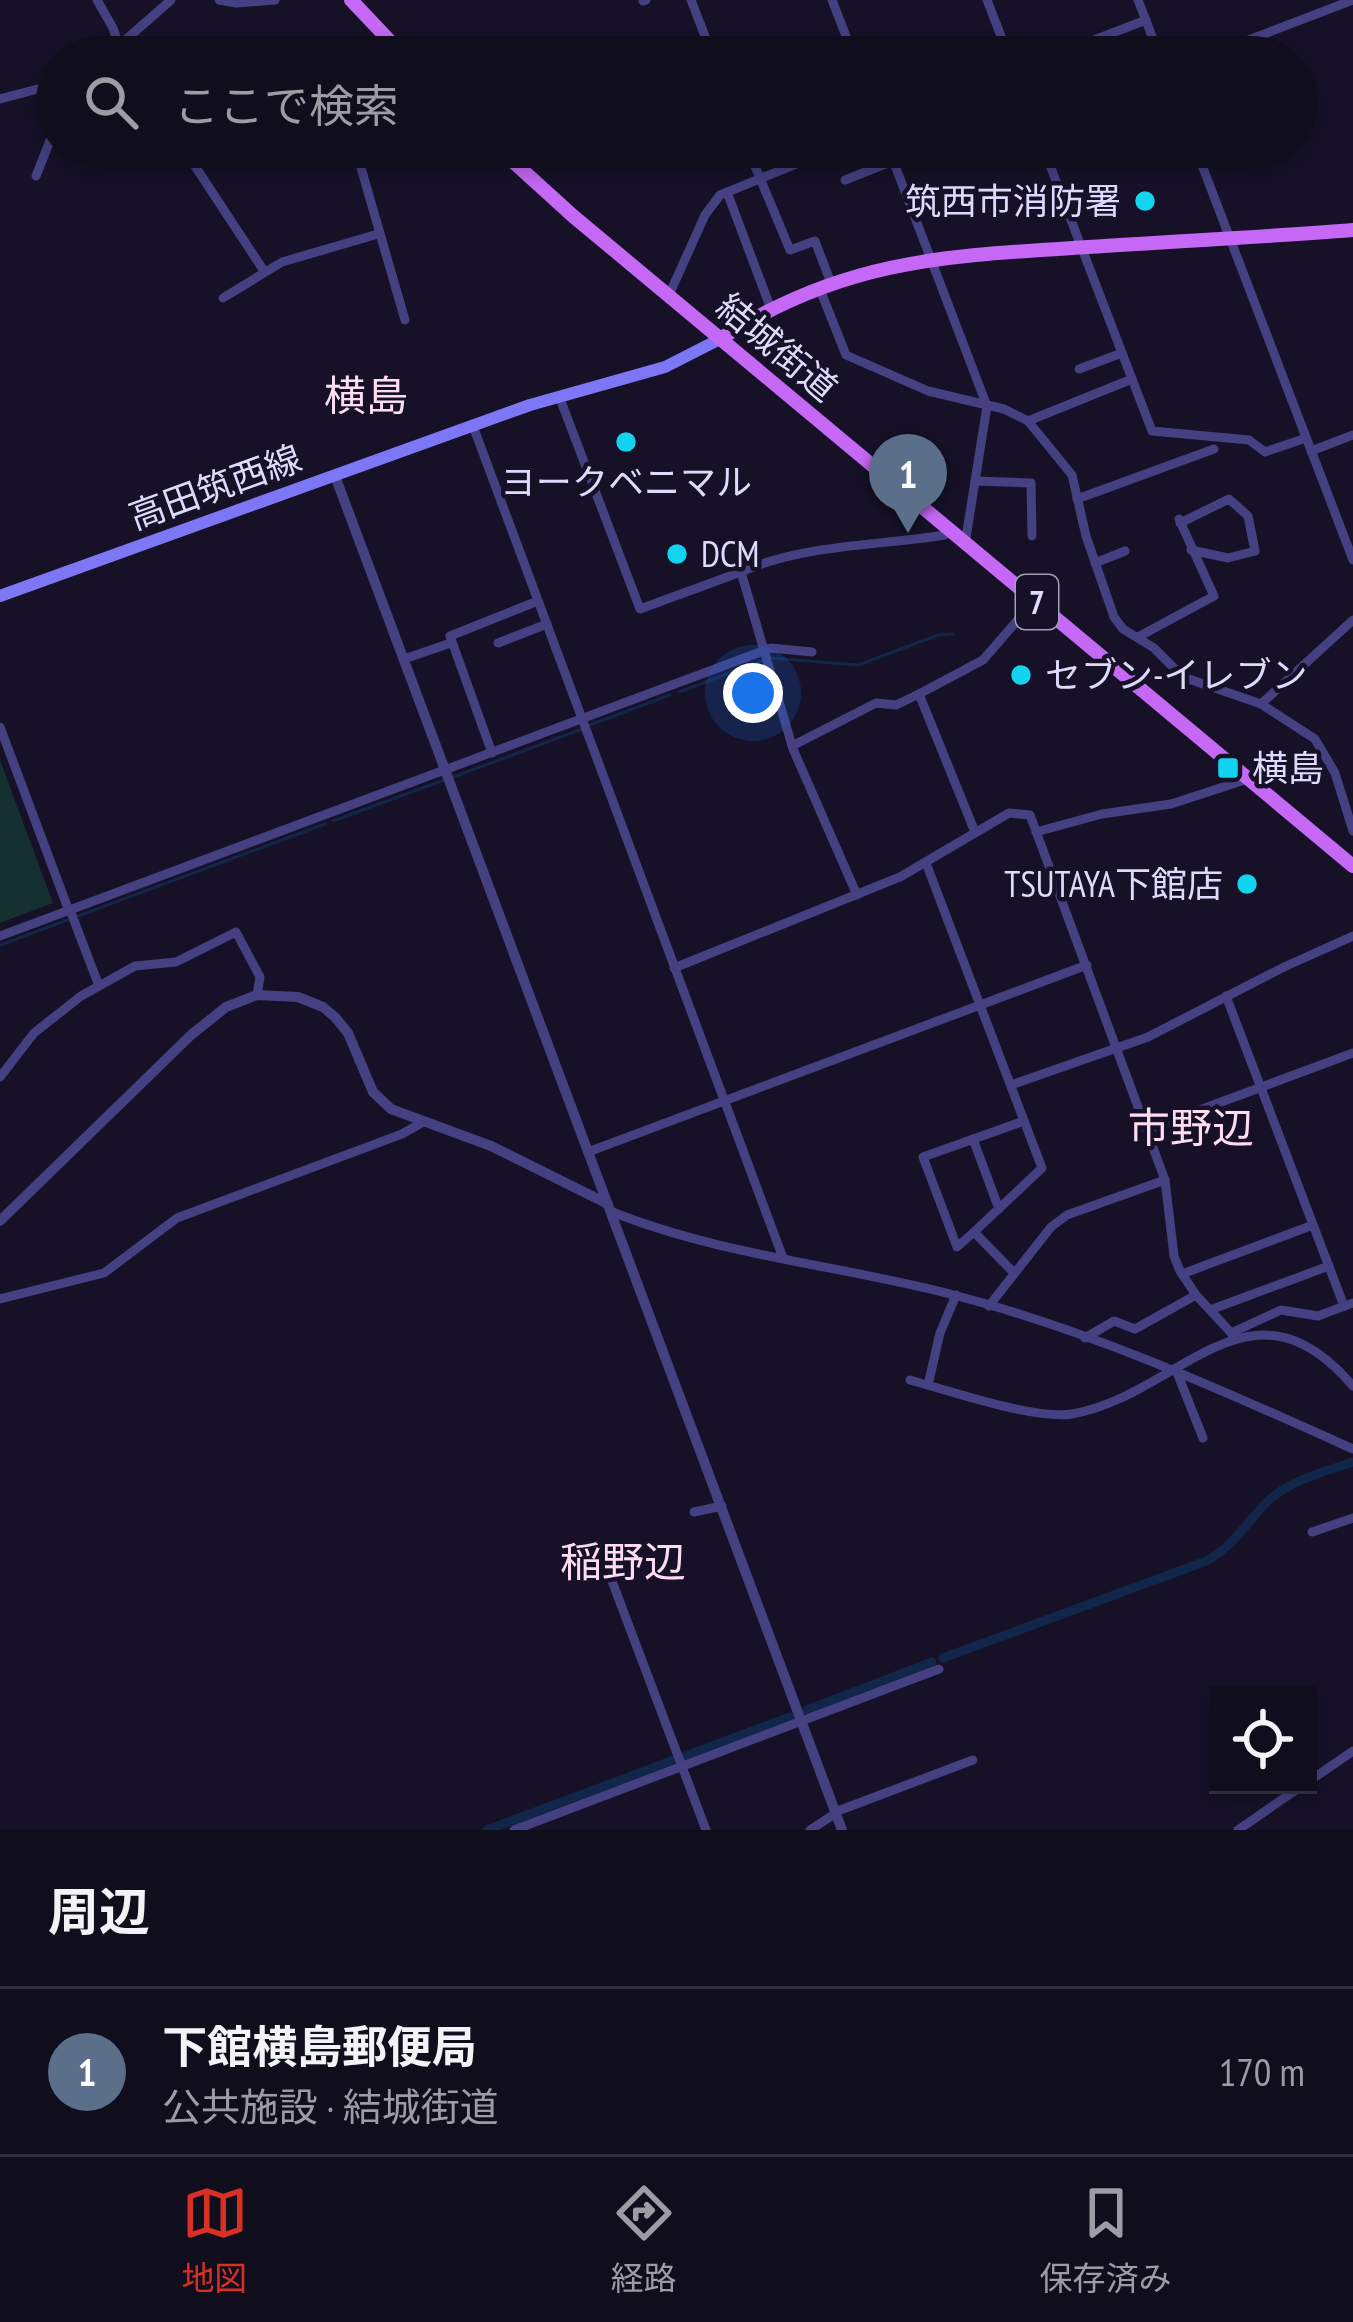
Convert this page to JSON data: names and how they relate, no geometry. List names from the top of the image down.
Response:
{
  "streets": {
    "main road": ["結城街道", "高田筑西線", "7"]
  },
  "crossings": [
    ["結城街道", "高田筑西線"]
  ],
  "districts": ["横島", "市野辺", "稲野辺"],
  "places": {
    "other": [
      "筑西市消防署",
      "ヨークベニマル",
      "DCM",
      "セブン-イレブン",
      "TSUTAYA下館店"
    ],
    "transit": ["横島"]
  },
  "page": {
    "search": "ここで検索",
    "pins": "1",
    "heading": "周辺",
    "list": [
      {
        "mark": "1",
        "name": "下館横島郵便局",
        "note": "公共施設 · 結城街道",
        "value": "170 m"
      }
    ],
    "nav": ["地図", "経路", "保存済み"]
  }
}
